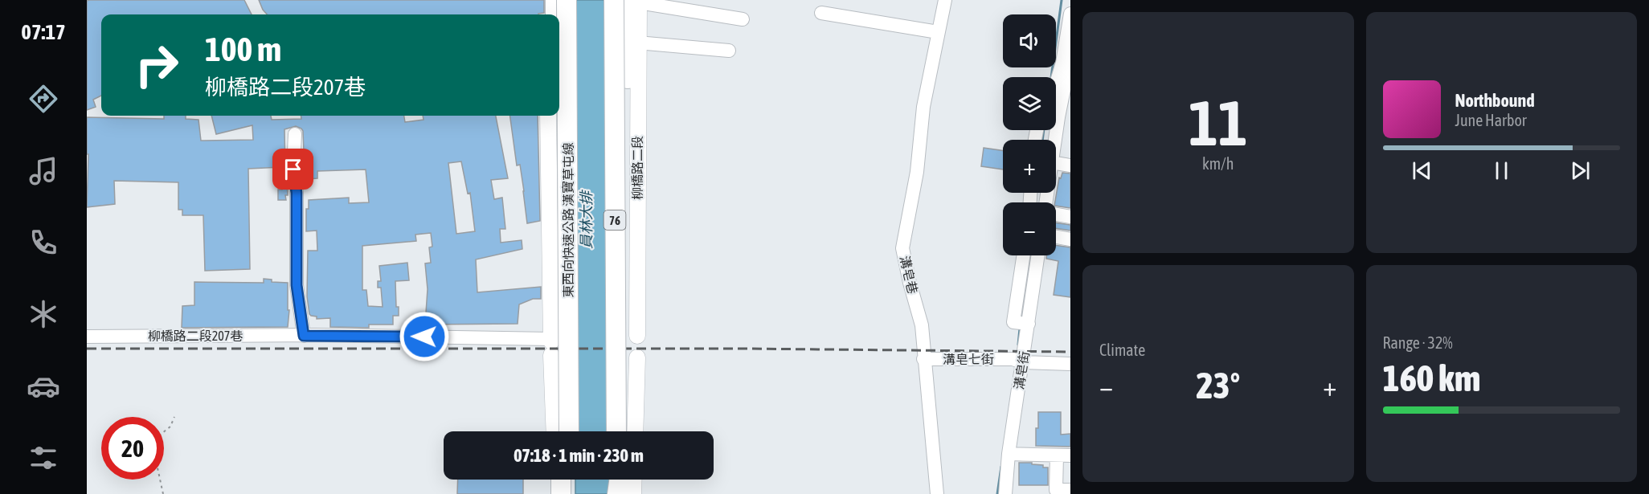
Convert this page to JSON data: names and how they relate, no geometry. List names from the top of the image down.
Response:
{
  "streets": {
    "highway": ["東西向快速公路 漢寶草屯線", "76"],
    "main road": ["柳橋路二段"],
    "street": [
      "溝皂巷",
      "柳橋路二段207巷",
      "溝皂七街",
      "溝皂街"
    ]
  },
  "crossings": [
    ["溝皂巷", "溝皂七街"],
    ["溝皂七街", "溝皂街"]
  ],
  "water": ["員林大排"],
  "page": {
    "tabs": "07:17",
    "tile": [
      ["11", "km/h"],
      "Climate",
      ["Range · 32%", "160 km"]
    ],
    "map_buttons": ["+", "−"],
    "turn": ["100 m", "柳橋路二段207巷"],
    "song": ["Northbound", "June Harbor"],
    "heat": ["−", "23°", "+"],
    "limit": "20",
    "trip": "07:18 · 1 min · 230 m"
  }
}
